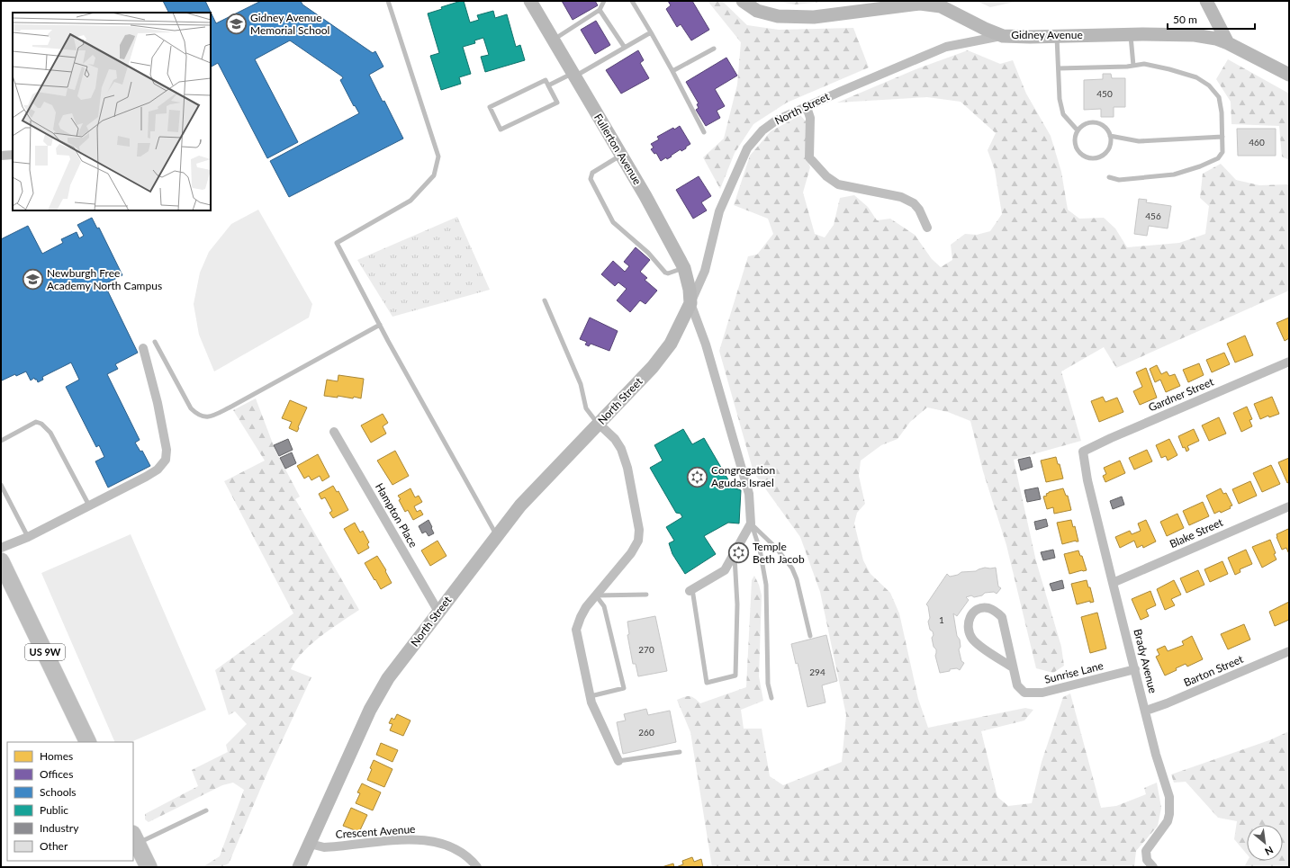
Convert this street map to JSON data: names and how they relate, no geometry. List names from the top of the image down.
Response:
{
  "streets": {
    "highway": ["US 9W"],
    "street": [
      "Gidney Avenue",
      "North Street",
      "Fullerton Avenue",
      "Gardner Street",
      "Hampton Place",
      "Blake Street",
      "Brady Avenue",
      "Barton Street",
      "Sunrise Lane",
      "Crescent Avenue"
    ]
  },
  "crossings": [
    ["Gidney Avenue", "North Street"],
    ["North Street", "Fullerton Avenue"],
    ["North Street", "Hampton Place"],
    ["North Street", "Crescent Avenue"],
    ["Gardner Street", "Brady Avenue"],
    ["Blake Street", "Brady Avenue"],
    ["Brady Avenue", "Barton Street"],
    ["Brady Avenue", "Sunrise Lane"]
  ],
  "places": {
    "school or university": ["Gidney Avenue Memorial School", "Newburgh Free Academy North Campus"],
    "synagogue": ["Congregation Agudas Israel", "Temple Beth Jacob"]
  },
  "house_numbers": [
    "450",
    "460",
    "456",
    "1",
    "270",
    "294",
    "260"
  ],
  "legend": [
    "Homes",
    "Offices",
    "Schools",
    "Public",
    "Industry",
    "Other"
  ],
  "scale_bar": "50 m",
  "north": "bottom right"
}
